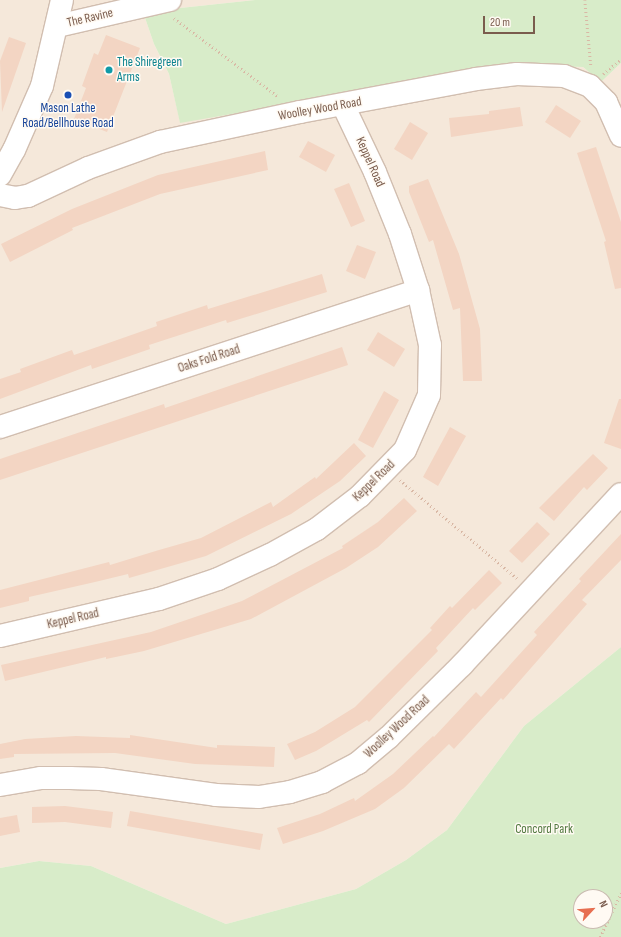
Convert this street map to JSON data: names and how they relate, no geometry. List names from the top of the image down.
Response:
{
  "streets": {
    "street": [
      "The Ravine",
      "Woolley Wood Road",
      "Keppel Road",
      "Oaks Fold Road"
    ]
  },
  "crossings": [
    ["Woolley Wood Road", "Keppel Road"],
    ["Keppel Road", "Oaks Fold Road"]
  ],
  "parks": ["Concord Park"],
  "places": ["The Shiregreen Arms", "Mason Lathe Road/Bellhouse Road"],
  "scale_bar": "20 m",
  "north": "top right"
}
